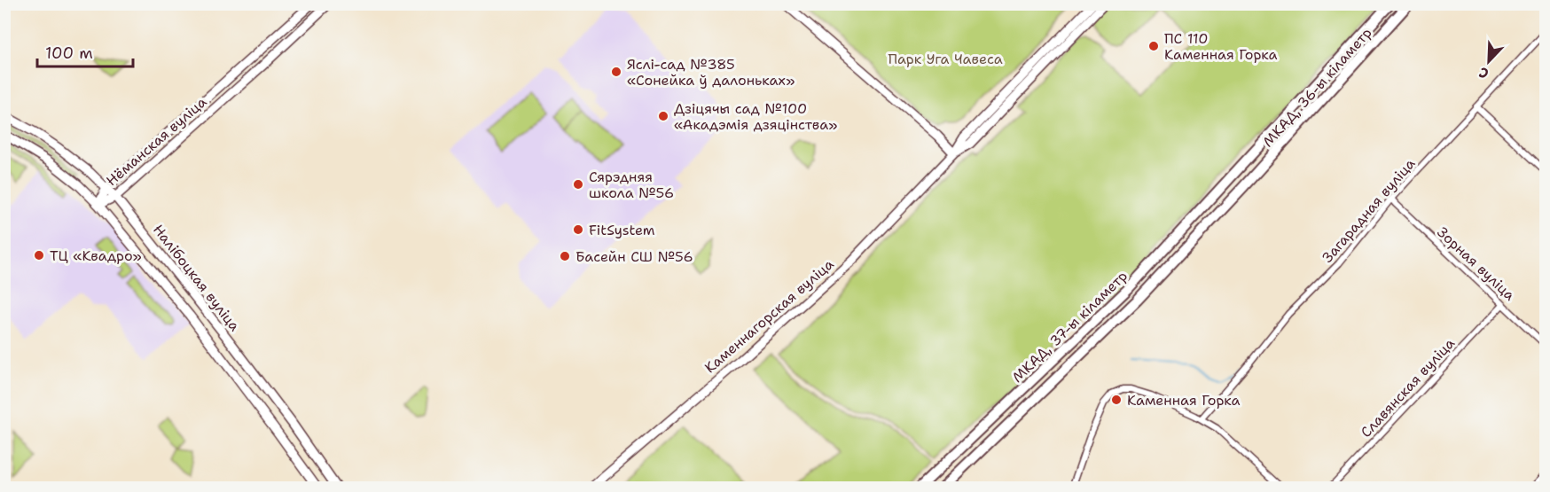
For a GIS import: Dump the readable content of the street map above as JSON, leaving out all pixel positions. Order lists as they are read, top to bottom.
{
  "streets": {
    "highway": ["МКАД, 36-ы кіламетр", "МКАД, 37-ы кіламетр"],
    "main road": ["Нёманская вуліца", "Налібоцкая вуліца", "Каменнагорская вуліца"],
    "street": ["Загарадная вуліца", "Зорная вуліца", "Славянская вуліца"]
  },
  "crossings": [
    ["МКАД, 36-ы кіламетр", "МКАД, 37-ы кіламетр"],
    ["Нёманская вуліца", "Налібоцкая вуліца"],
    ["Загарадная вуліца", "Зорная вуліца"],
    ["Зорная вуліца", "Славянская вуліца"]
  ],
  "parks": ["Парк Уга Чавеса"],
  "places": [
    "ПС 110 Каменная Горка",
    "Яслі-сад №385 «Сонейка ў далоньках»",
    "Дзіцячы сад №100 «Акадэмія дзяцінства»",
    "Сярэдняя школа №56",
    "FitSystem",
    "ТЦ «Квадро»",
    "Басейн СШ №56",
    "Каменная Горка"
  ],
  "scale_bar": "100 m",
  "north": "bottom left"
}
